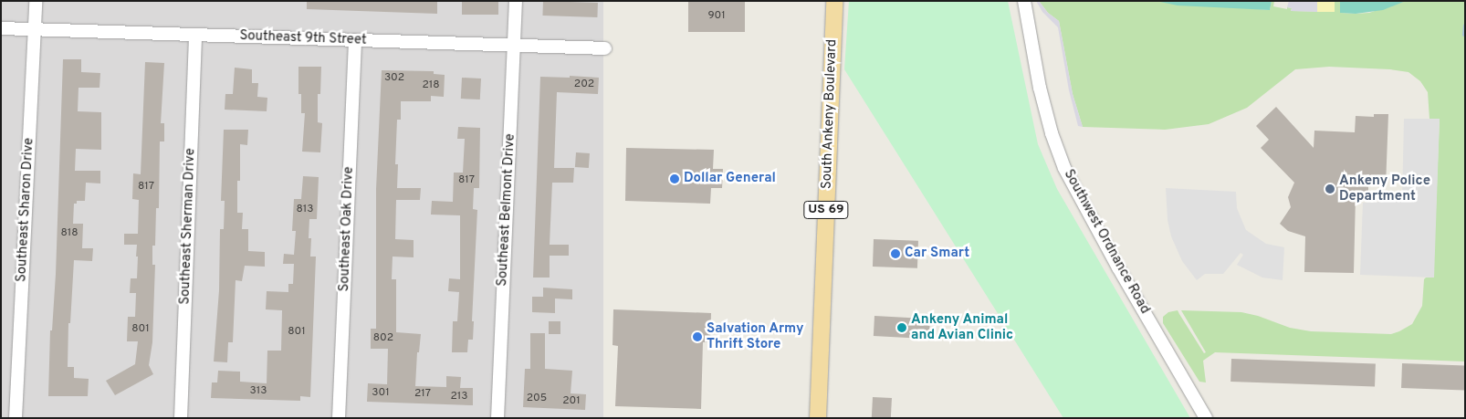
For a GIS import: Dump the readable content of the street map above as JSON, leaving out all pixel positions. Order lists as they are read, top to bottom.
{
  "streets": {
    "main road": ["South Ankeny Boulevard", "US 69"],
    "street": [
      "Southeast 9th Street",
      "Southeast Sharon Drive",
      "Southeast Belmont Drive",
      "Southeast Sherman Drive",
      "Southeast Oak Drive",
      "Southwest Ordnance Road"
    ]
  },
  "crossings": [
    ["Southeast 9th Street", "Southeast Sharon Drive"],
    ["Southeast 9th Street", "Southeast Belmont Drive"],
    ["Southeast 9th Street", "Southeast Sherman Drive"],
    ["Southeast 9th Street", "Southeast Oak Drive"]
  ],
  "places": [
    "Dollar General",
    "Ankeny Police Department",
    "Car Smart",
    "Ankeny Animal and Avian Clinic",
    "Salvation Army Thrift Store"
  ],
  "house_numbers": [
    "901",
    "302",
    "202",
    "218",
    "817",
    "817",
    "813",
    "818",
    "801",
    "801",
    "802",
    "313",
    "301",
    "217",
    "213",
    "205",
    "201"
  ]
}
